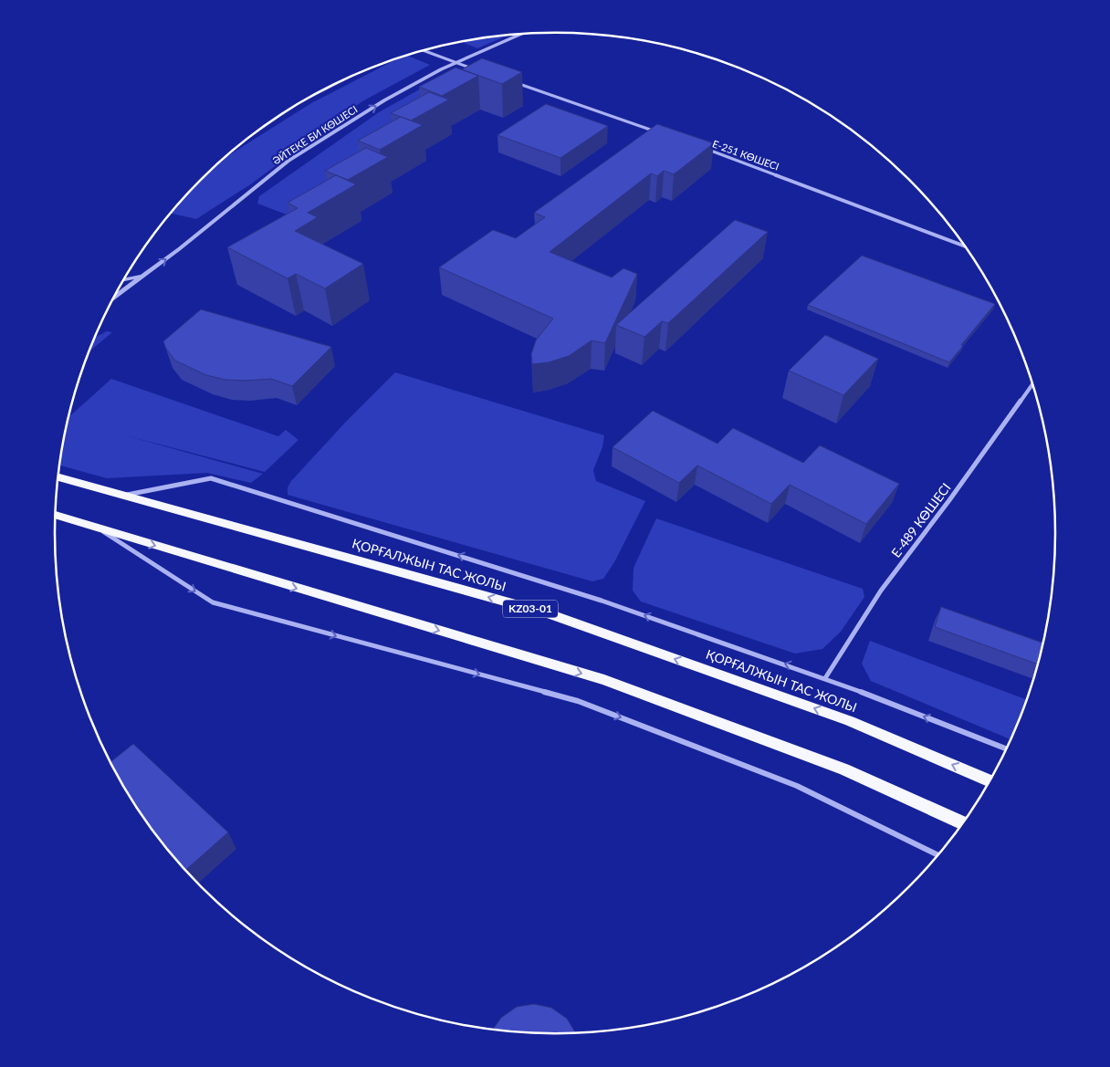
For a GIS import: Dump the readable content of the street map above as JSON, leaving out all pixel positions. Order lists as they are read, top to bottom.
{
  "streets": {
    "main road": ["ҚОРҒАЛЖЫН ТАС ЖОЛЫ", "KZ03-01"],
    "street": ["ӘЙТЕКЕ БИ КӨШЕСІ", "Е-251 КӨШЕСІ", "Е-489 КӨШЕСІ"]
  },
  "one_way": ["ӘЙТЕКЕ БИ КӨШЕСІ"]
}
